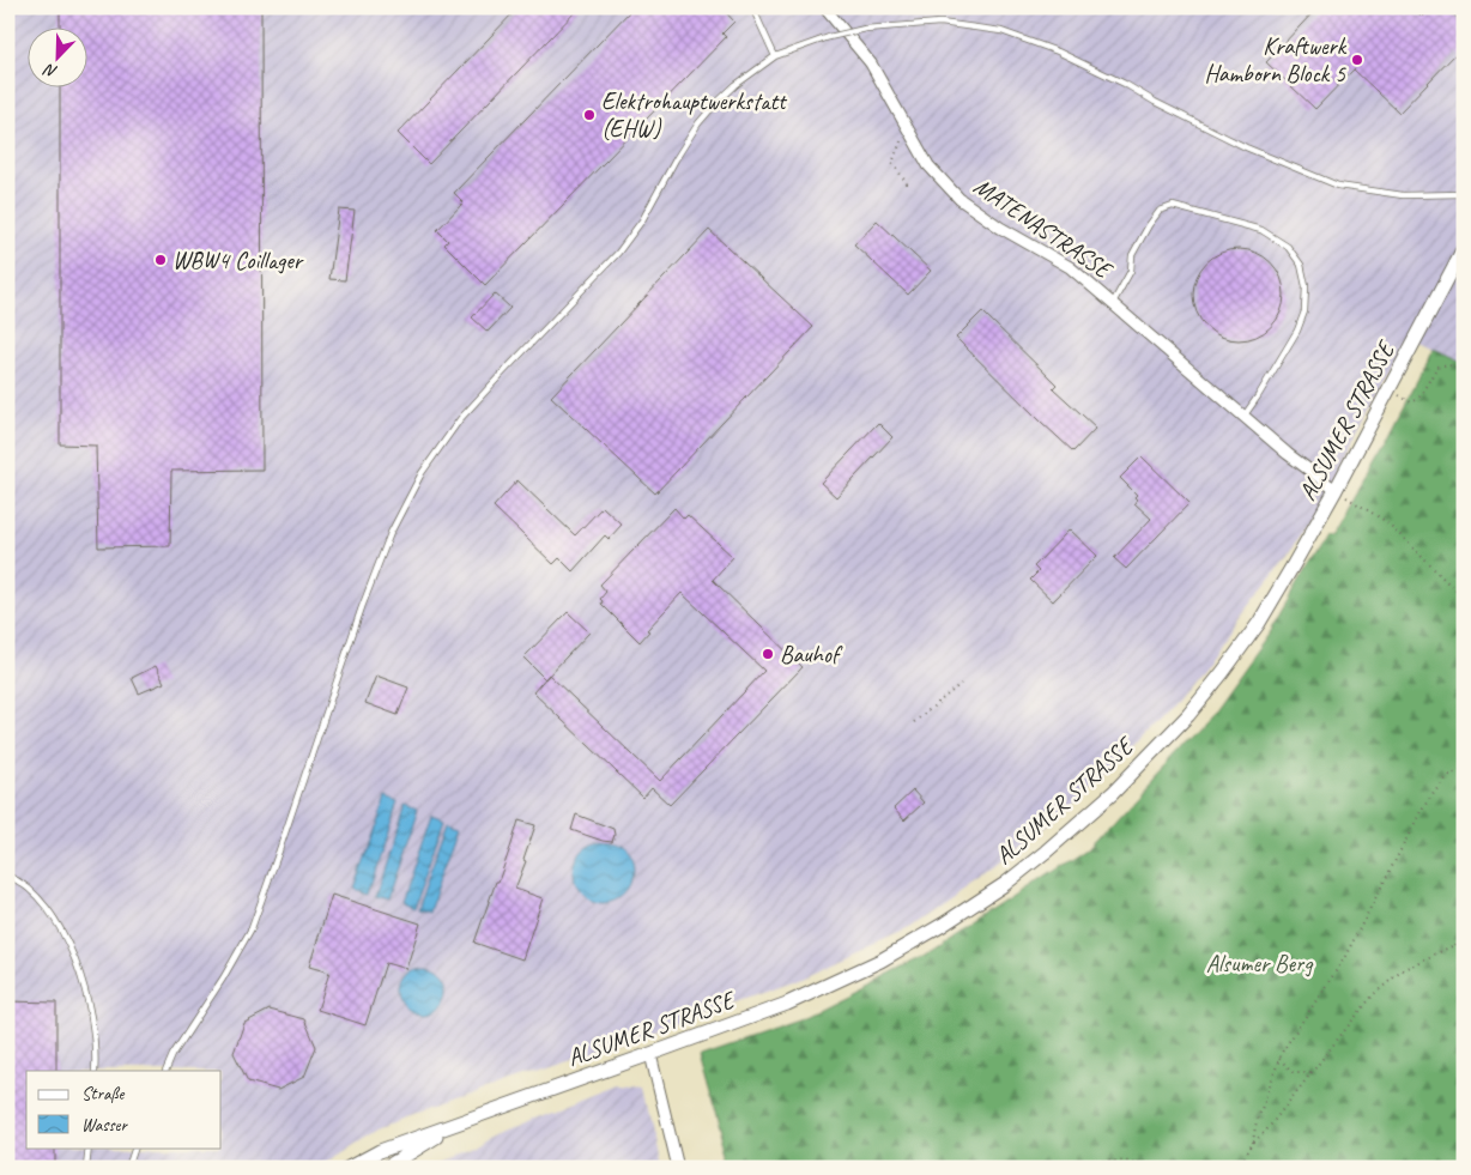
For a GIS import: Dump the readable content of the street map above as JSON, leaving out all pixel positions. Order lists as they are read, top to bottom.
{
  "streets": {
    "street": ["MATENASTRASSE", "ALSUMER STRASSE"]
  },
  "crossings": [
    ["MATENASTRASSE", "ALSUMER STRASSE"]
  ],
  "parks": ["Alsumer Berg"],
  "places": [
    "Kraftwerk Hamborn Block 5",
    "Elektrohauptwerkstatt (EHW)",
    "WBW4 Coillager",
    "Bauhof"
  ],
  "legend": ["Straße", "Wasser"],
  "north": "bottom left"
}
